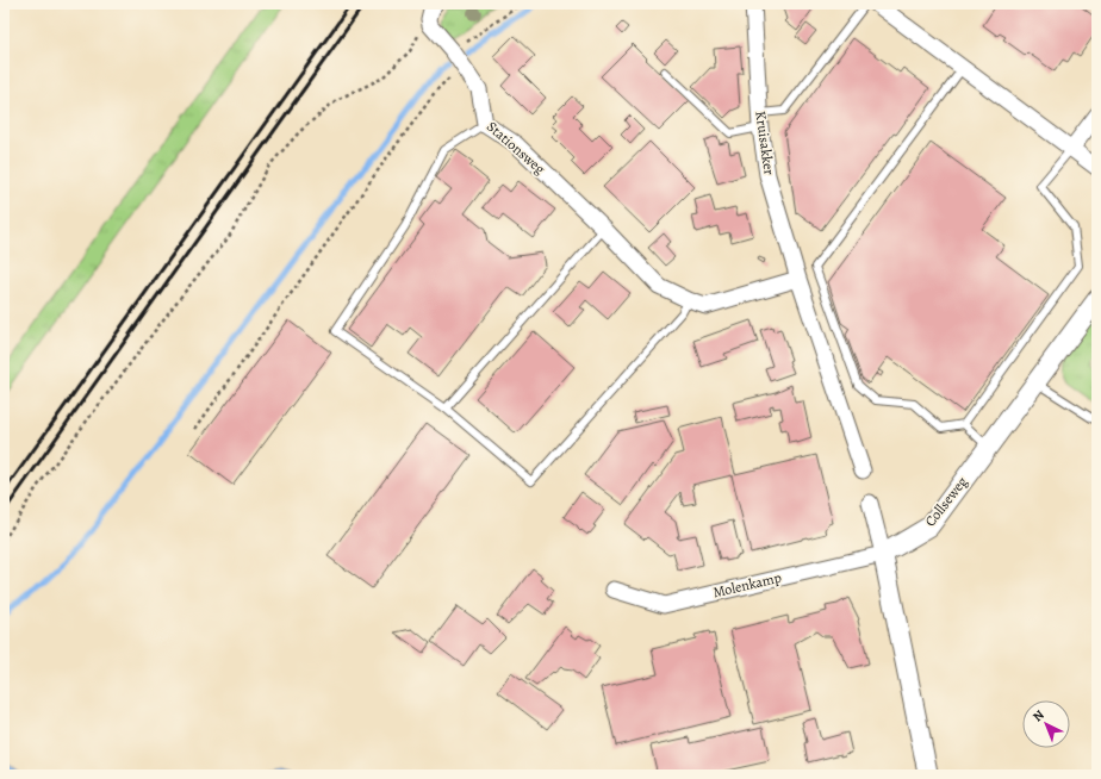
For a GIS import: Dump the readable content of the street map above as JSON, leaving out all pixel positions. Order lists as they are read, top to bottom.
{
  "streets": {
    "street": [
      "Kruisakker",
      "Stationsweg",
      "Collseweg",
      "Molenkamp"
    ]
  },
  "crossings": [
    ["Collseweg", "Molenkamp"]
  ],
  "north": "top left"
}
